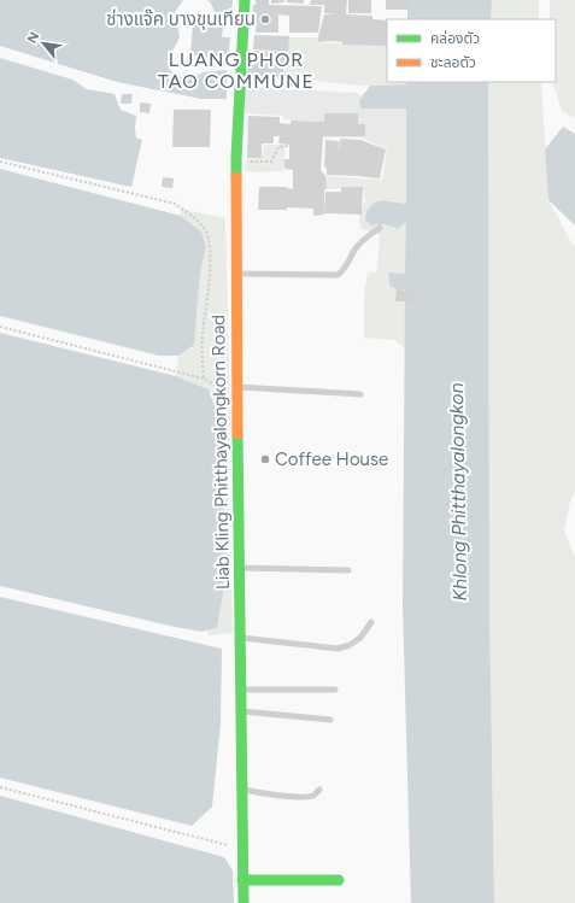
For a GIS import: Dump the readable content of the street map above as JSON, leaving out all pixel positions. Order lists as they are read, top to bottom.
{
  "streets": {
    "main road": ["Liab Kling Phitthayalongkorn Road"]
  },
  "districts": ["LUANG PHOR TAO COMMUNE"],
  "water": ["Khlong Phitthayalongkon"],
  "places": ["ช่างแจ๊ค บางขุนเทียน", "Coffee House"],
  "legend": ["คล่องตัว", "ชะลอตัว"],
  "north": "top left"
}
